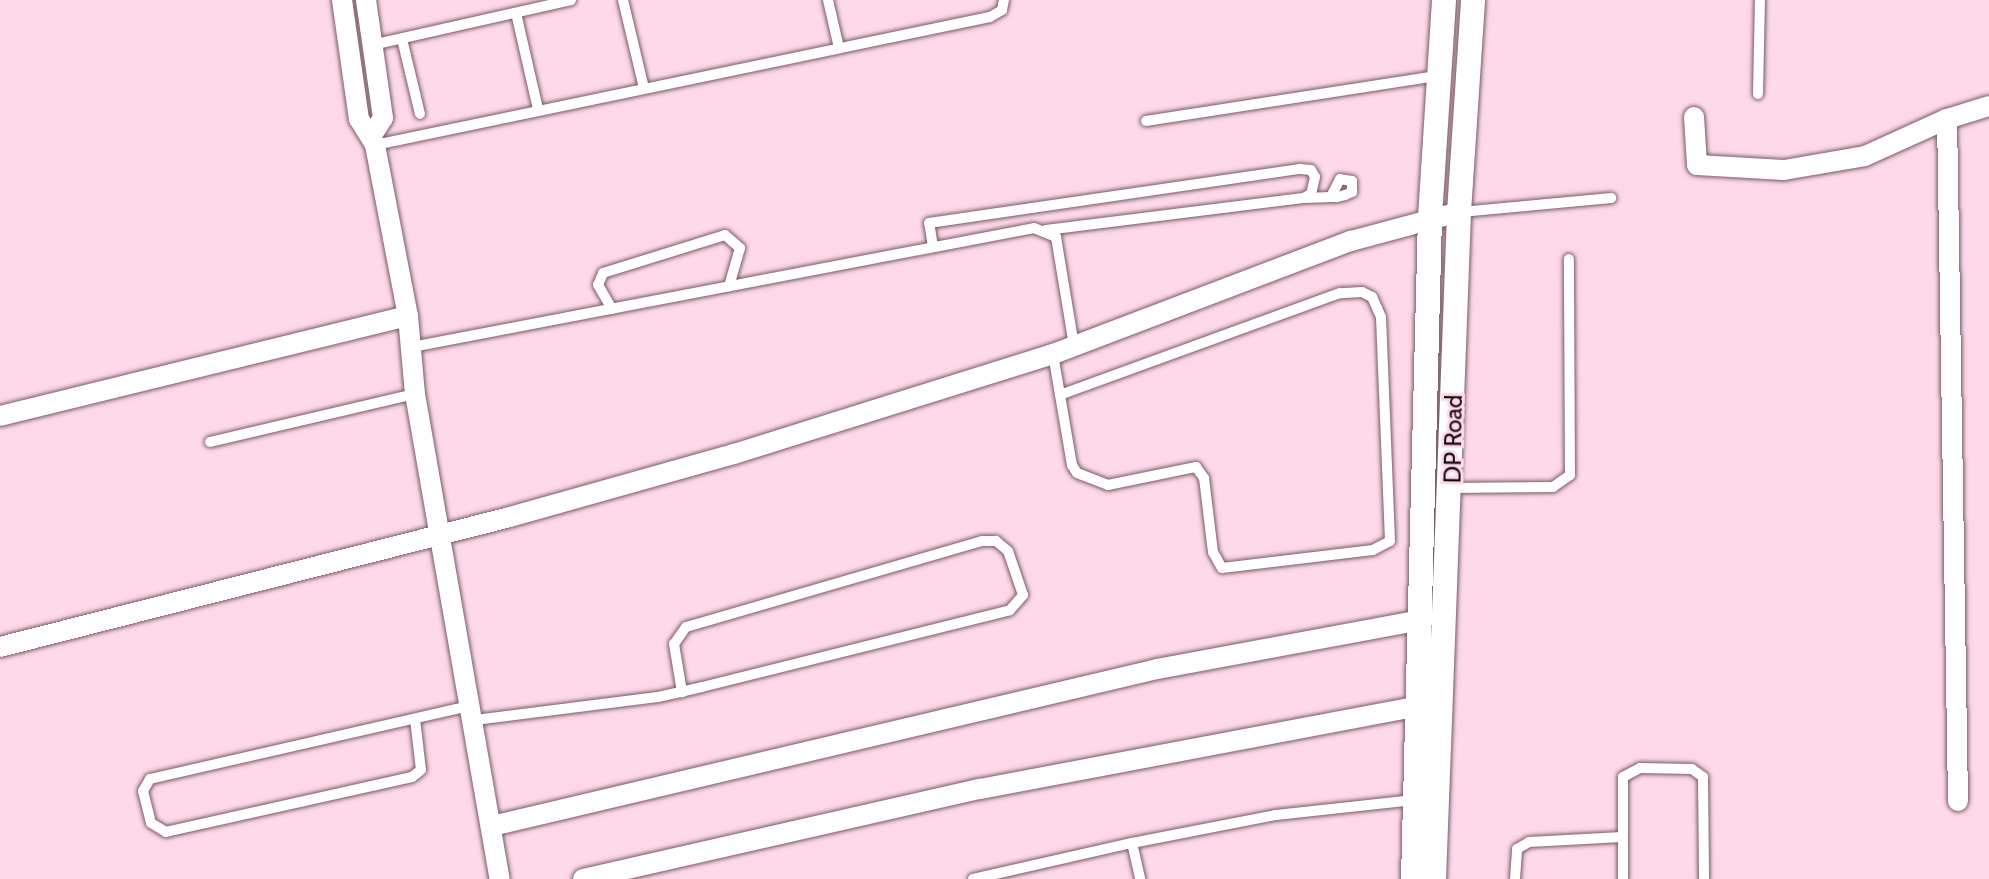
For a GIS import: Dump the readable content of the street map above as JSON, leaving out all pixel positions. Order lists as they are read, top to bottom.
{
  "streets": {
    "street": ["DP Road"]
  }
}
